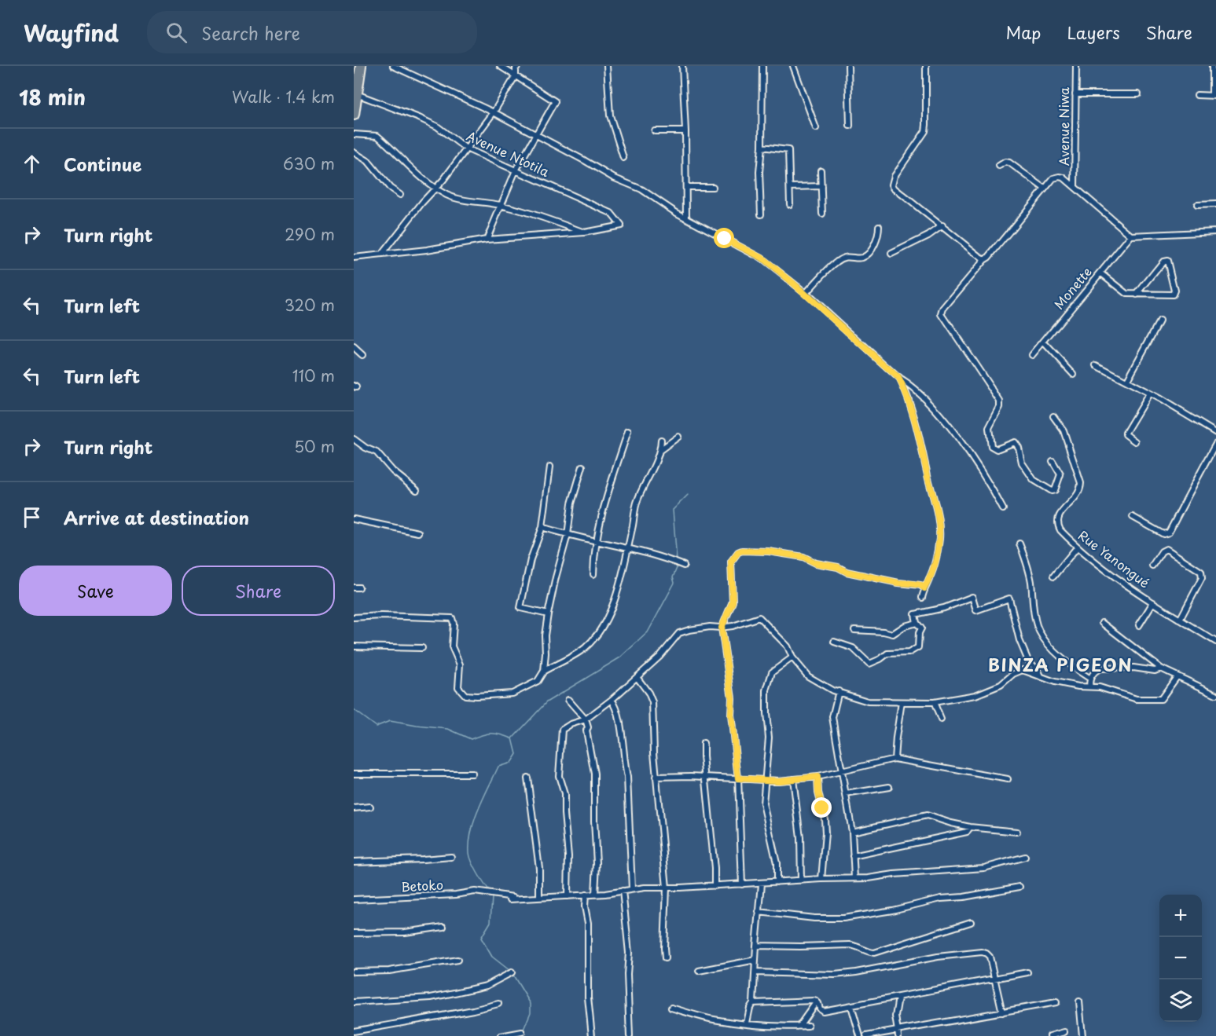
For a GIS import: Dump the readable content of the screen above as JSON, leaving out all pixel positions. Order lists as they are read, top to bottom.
{
  "streets": {
    "street": [
      "Avenue Niwa",
      "Avenue Ntotila",
      "Monette",
      "Rue Yanongué",
      "Betoko"
    ]
  },
  "districts": ["BINZA PIGEON"],
  "page": {
    "header": "Wayfind",
    "search": "Search here",
    "nav": ["Map", "Layers", "Share"],
    "heading": ["18 min", "Walk · 1.4 km"],
    "list": [
      ["Continue", "630 m"],
      ["Turn right", "290 m"],
      ["Turn left", "320 m"],
      ["Turn left", "110 m"],
      ["Turn right", "50 m"],
      "Arrive at destination"
    ],
    "buttons": ["Save", "Share"],
    "map_buttons": ["+", "−"]
  }
}
